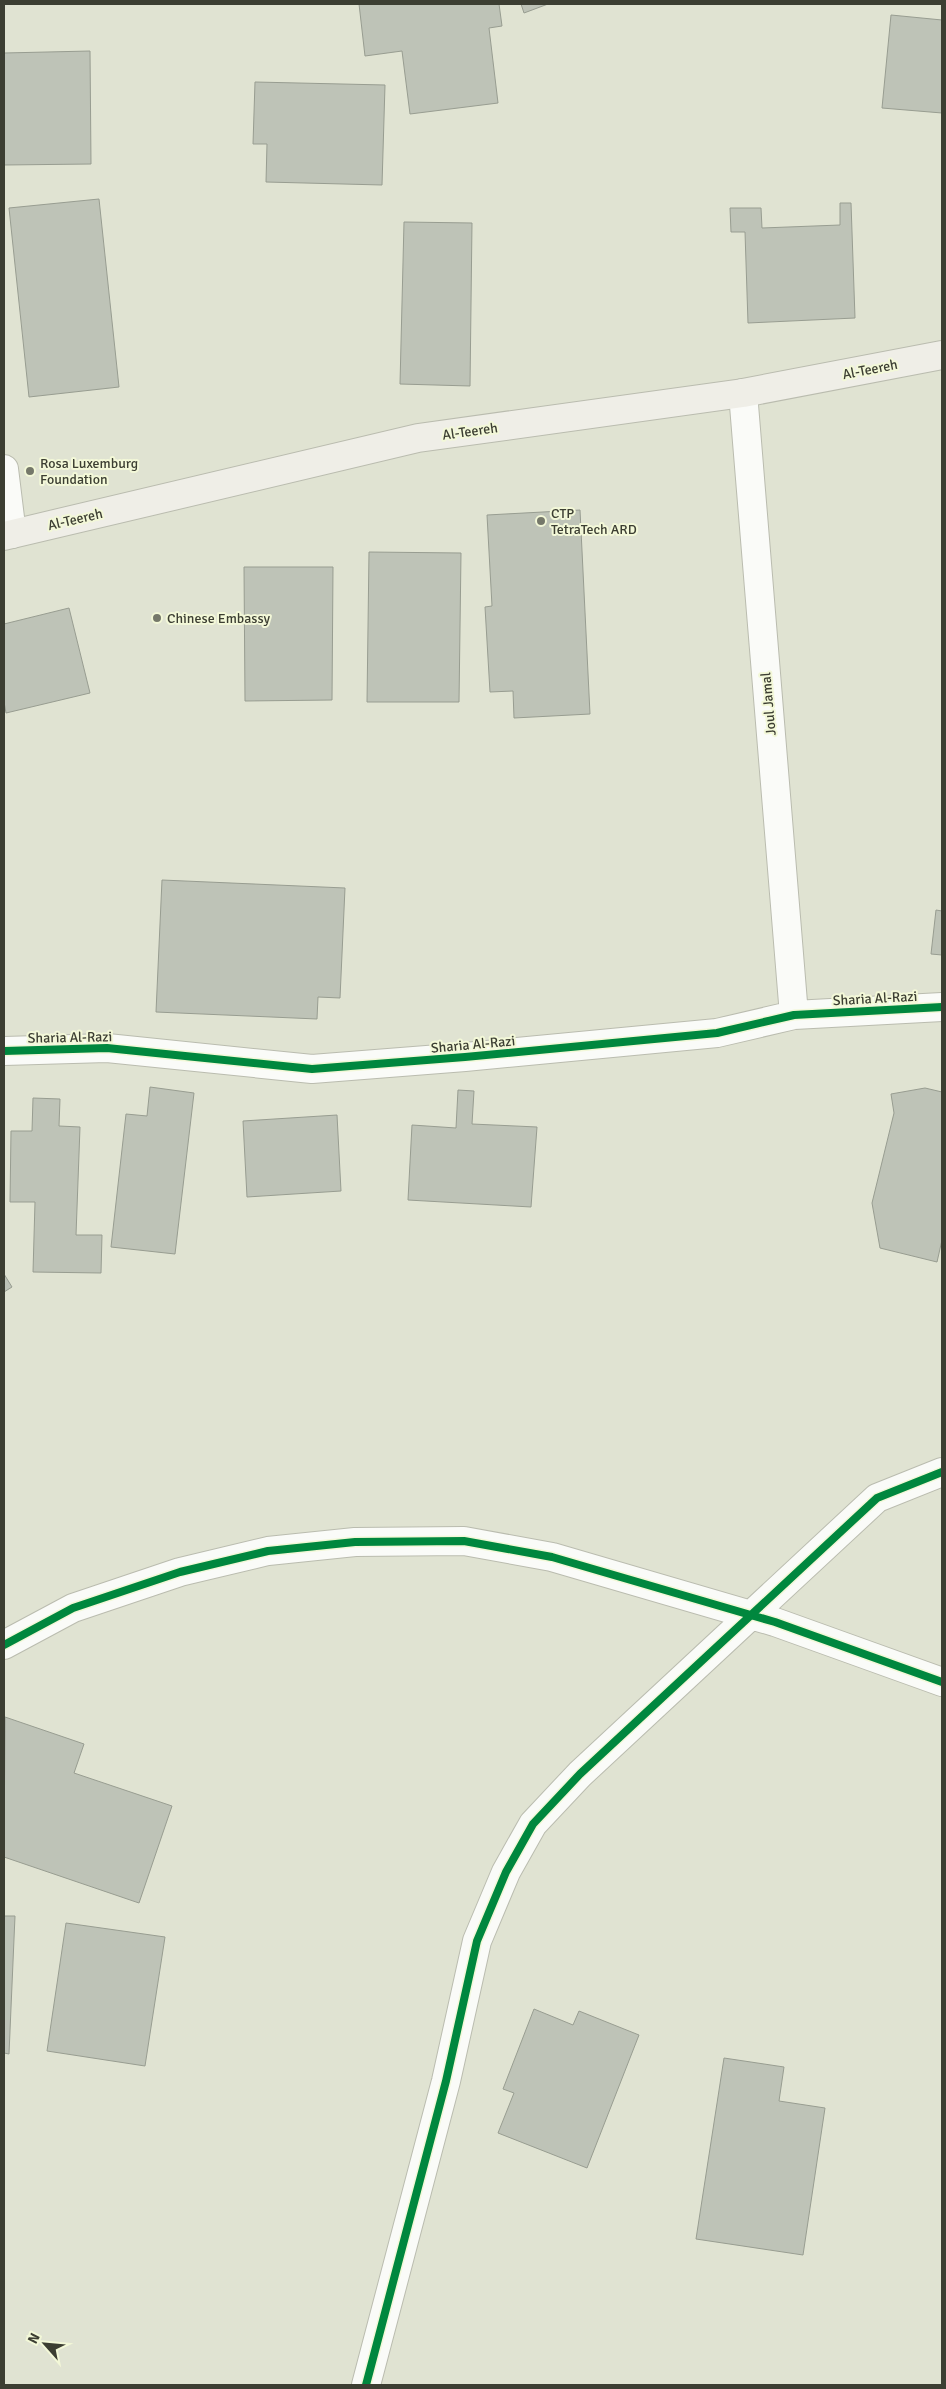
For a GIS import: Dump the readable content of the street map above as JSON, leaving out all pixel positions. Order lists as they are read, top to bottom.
{
  "streets": {
    "main road": ["Al-Teereh"],
    "street": ["Joul Jamal", "Sharia Al-Razi"]
  },
  "crossings": [
    ["Al-Teereh", "Joul Jamal"],
    ["Joul Jamal", "Sharia Al-Razi"]
  ],
  "places": ["Rosa Luxemburg Foundation", "CTP TetraTech ARD", "Chinese Embassy"],
  "north": "top left"
}
